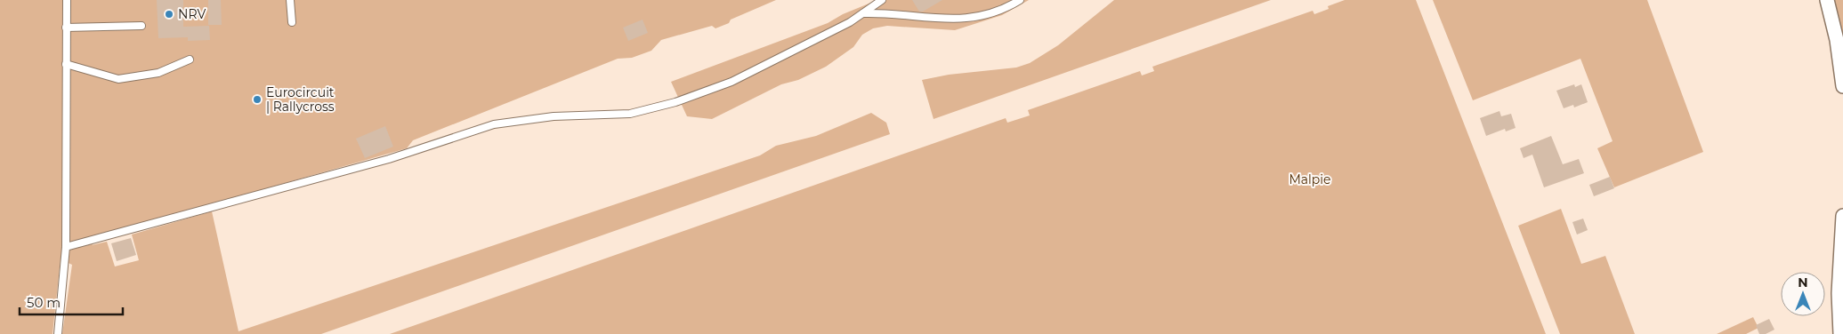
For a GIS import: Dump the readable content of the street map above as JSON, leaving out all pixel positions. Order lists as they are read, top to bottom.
{
  "parks": ["Malpie"],
  "places": ["NRV", "Eurocircuit | Rallycross"],
  "scale_bar": "50 m",
  "north": "top"
}
